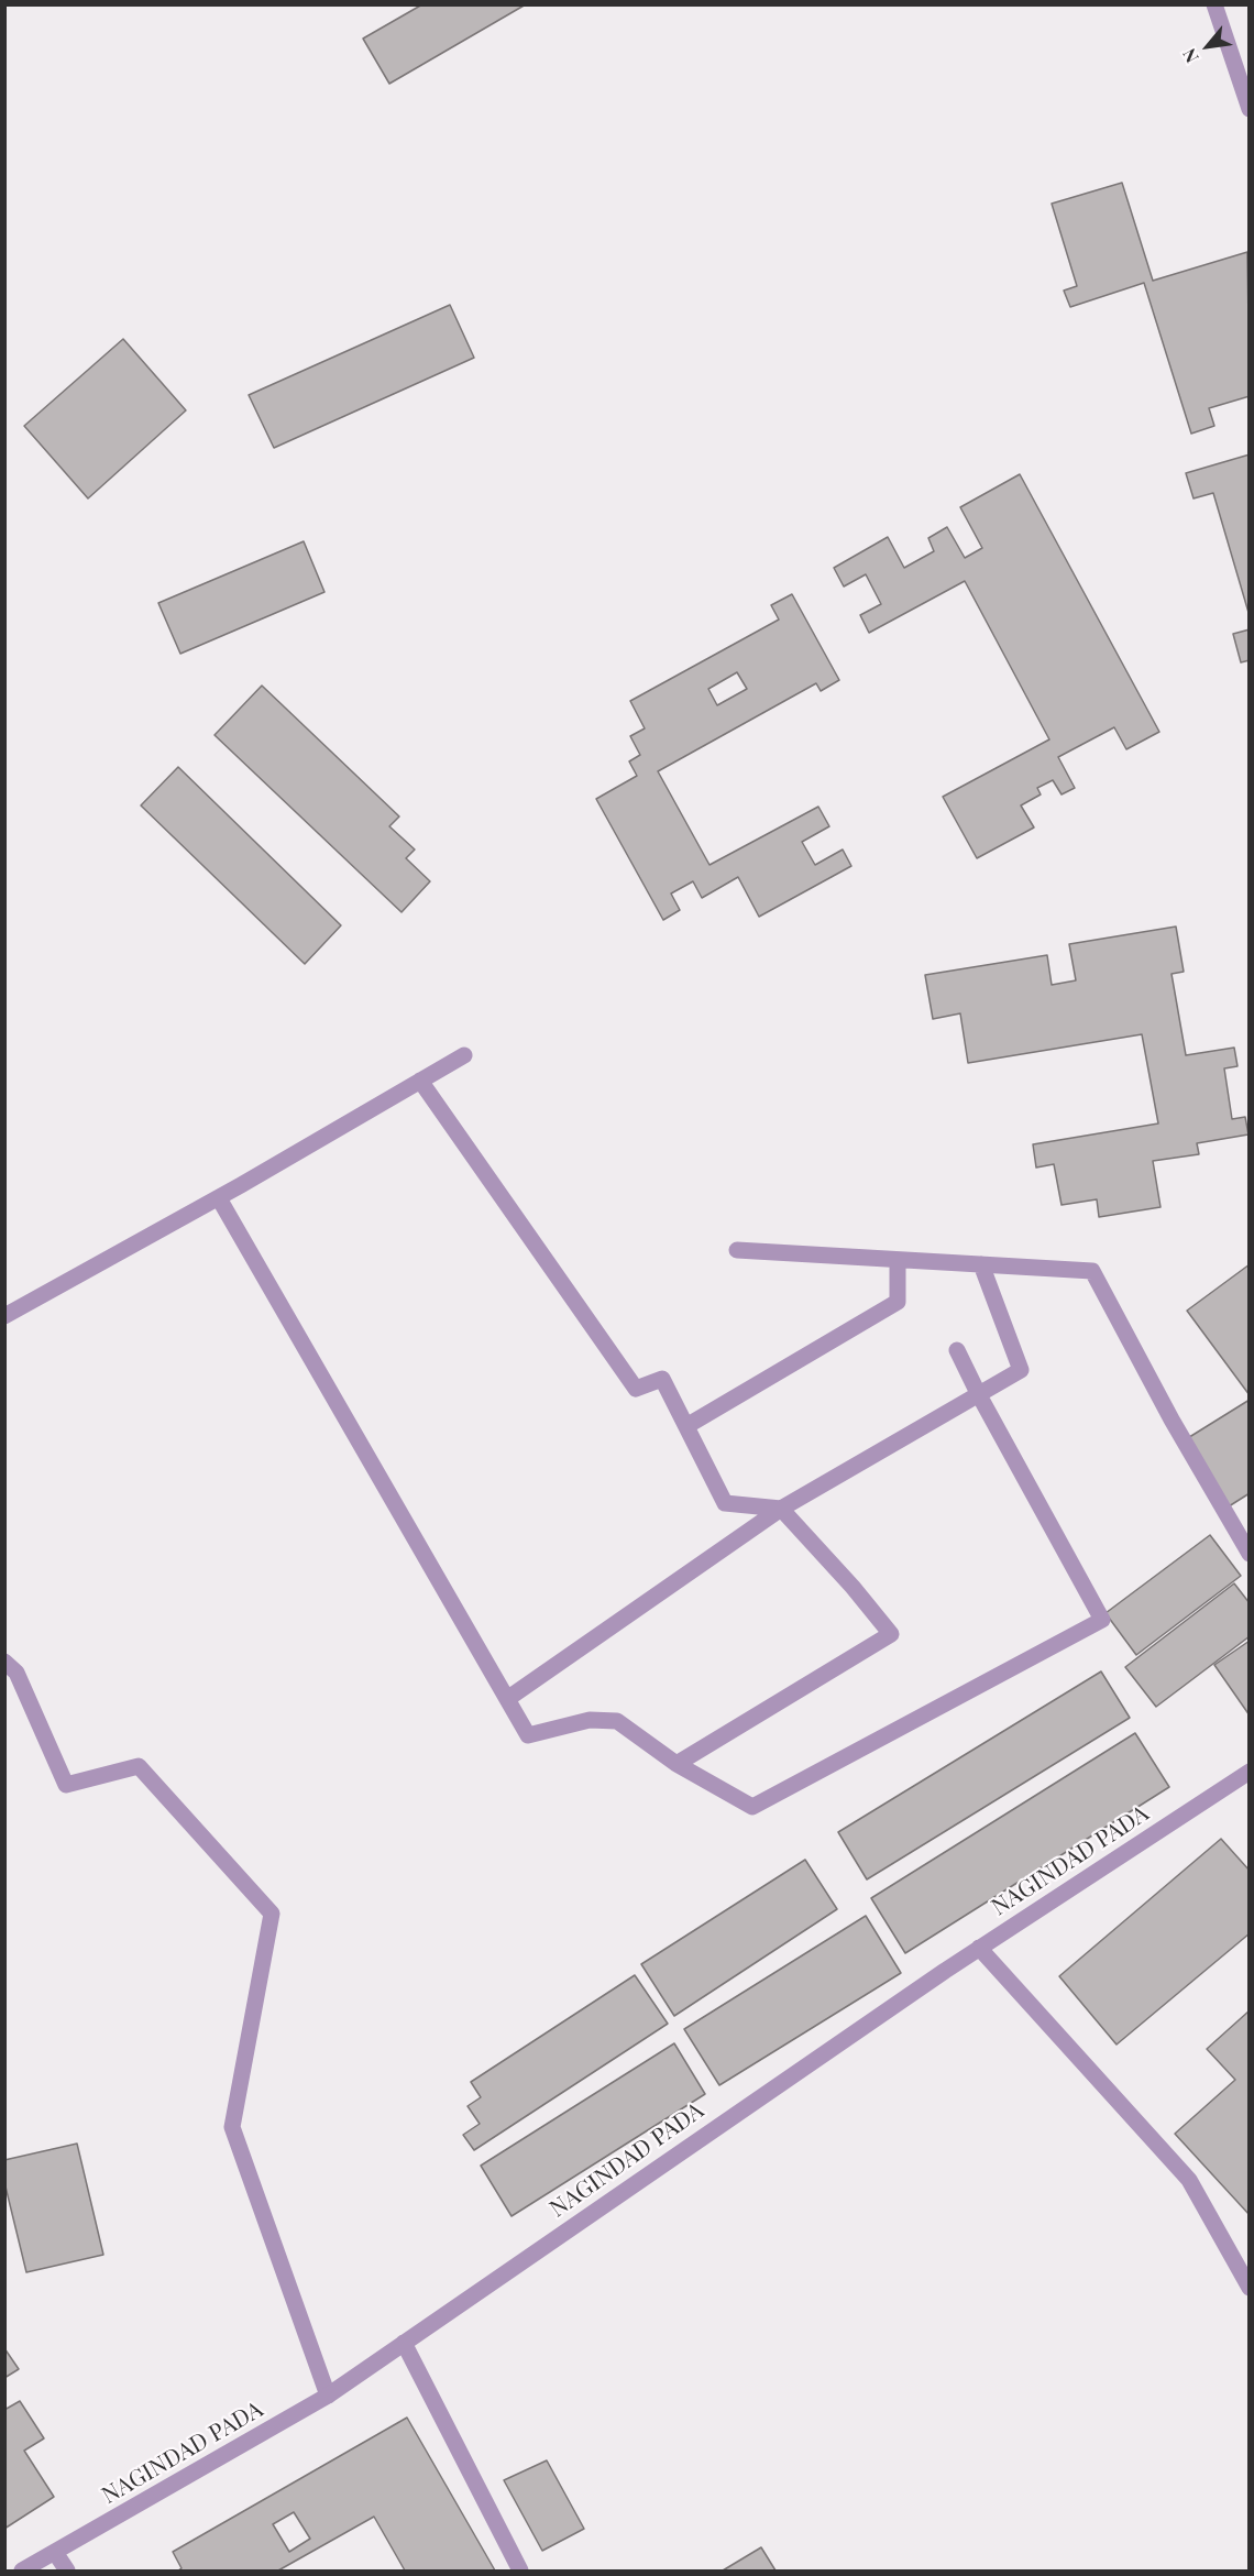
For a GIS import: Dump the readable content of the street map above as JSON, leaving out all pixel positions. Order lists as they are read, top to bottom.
{
  "streets": {
    "street": ["NAGINDAD PADA"]
  },
  "north": "bottom left"
}
